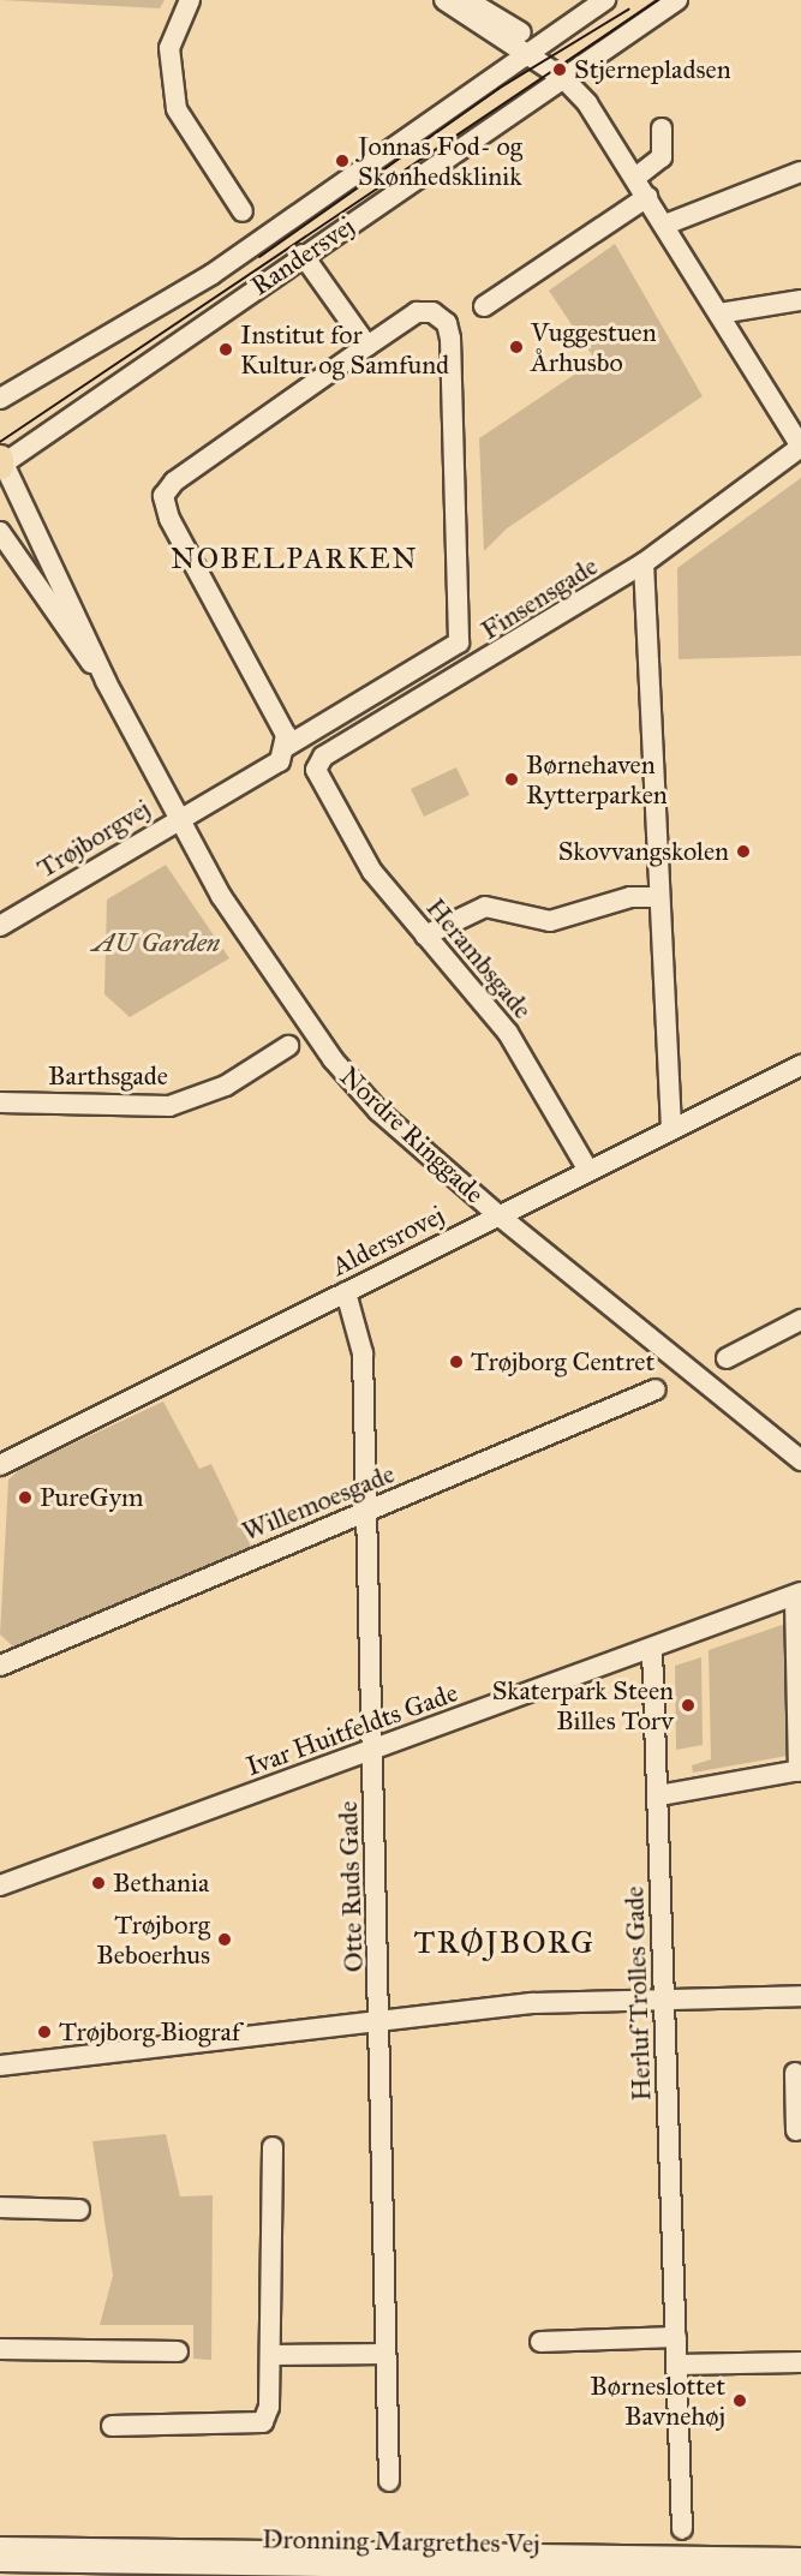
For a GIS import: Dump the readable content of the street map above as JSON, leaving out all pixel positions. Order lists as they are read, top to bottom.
{
  "streets": {
    "street": [
      "Randersvej",
      "Finsensgade",
      "Trøjborgvej",
      "Herambsgade",
      "Barthsgade",
      "Nordre Ringgade",
      "Aldersrovej",
      "Willemoesgade",
      "Ivar Huitfeldts Gade",
      "Otte Ruds Gade",
      "Herluf Trolles Gade",
      "Dronning Margrethes Vej"
    ]
  },
  "crossings": [
    ["Randersvej", "Nordre Ringgade"],
    ["Finsensgade", "Herambsgade"],
    ["Trøjborgvej", "Nordre Ringgade"],
    ["Herambsgade", "Aldersrovej"],
    ["Nordre Ringgade", "Aldersrovej"],
    ["Aldersrovej", "Otte Ruds Gade"],
    ["Willemoesgade", "Otte Ruds Gade"],
    ["Ivar Huitfeldts Gade", "Otte Ruds Gade"],
    ["Ivar Huitfeldts Gade", "Herluf Trolles Gade"]
  ],
  "districts": ["NOBELPARKEN", "TRØJBORG"],
  "parks": ["AU Garden"],
  "places": [
    "Stjernepladsen",
    "Jonnas Fod- og Skønhedsklinik",
    "Vuggestuen Århusbo",
    "Institut for Kultur og Samfund",
    "Børnehaven Rytterparken",
    "Skovvangskolen",
    "Trøjborg Centret",
    "PureGym",
    "Skaterpark Steen Billes Torv",
    "Bethania",
    "Trøjborg Beboerhus",
    "Trøjborg Biograf",
    "Børneslottet Bavnehøj"
  ]
}
